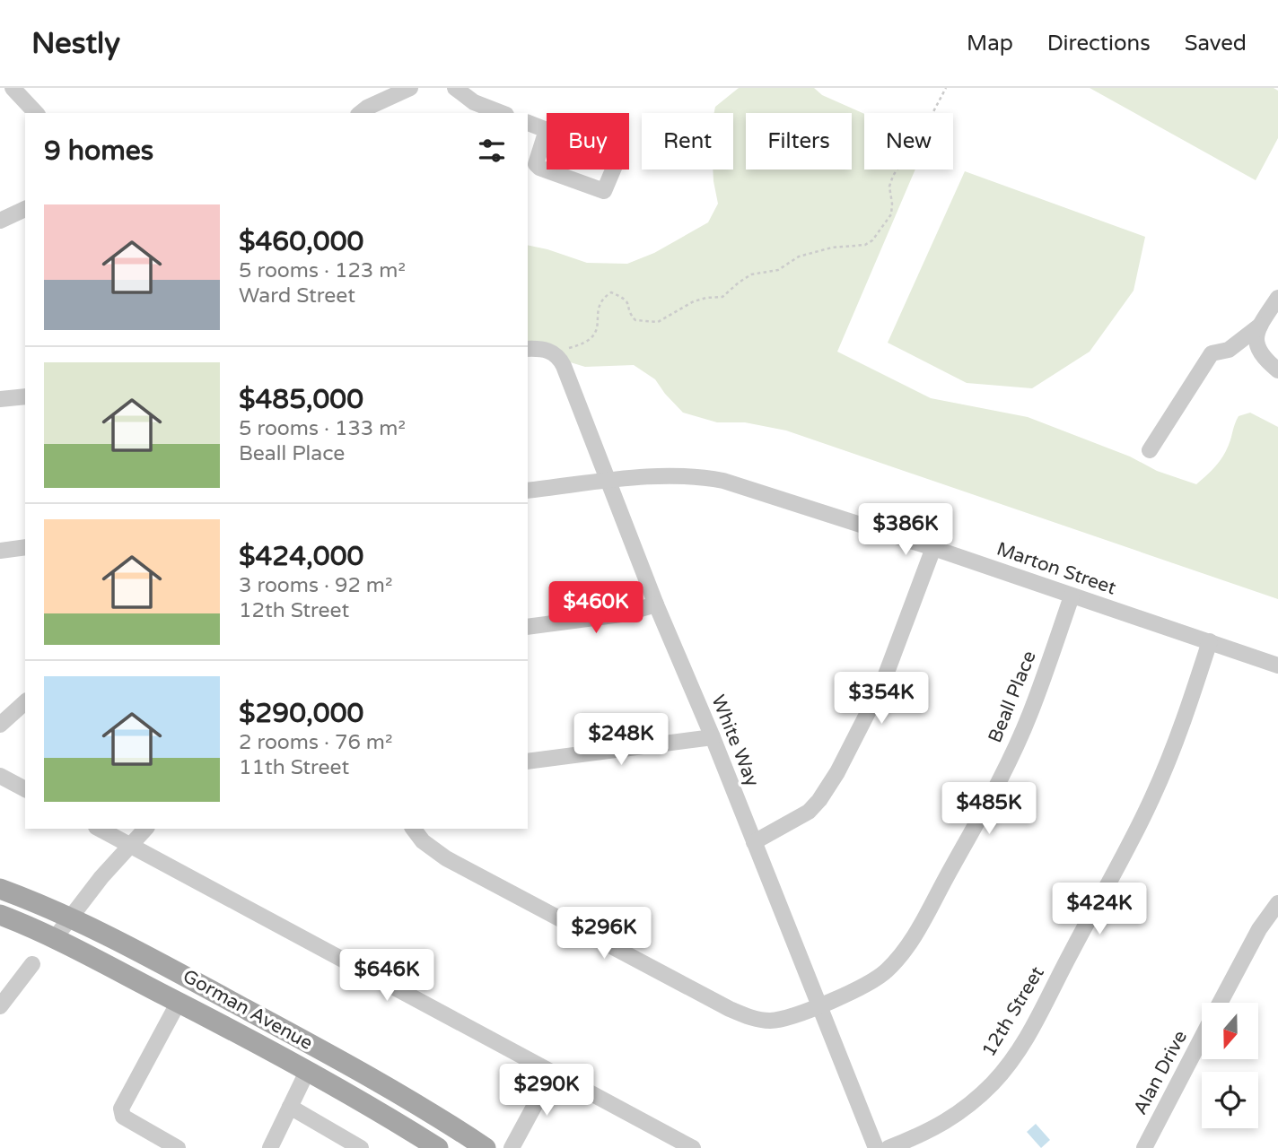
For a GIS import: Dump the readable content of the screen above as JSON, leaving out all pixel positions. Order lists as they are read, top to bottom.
{
  "streets": {
    "main road": ["Gorman Avenue"],
    "street": [
      "Marton Street",
      "Beall Place",
      "White Way",
      "12th Street",
      "Alan Drive"
    ]
  },
  "crossings": [
    ["Marton Street", "Beall Place"],
    ["Marton Street", "White Way"],
    ["Marton Street", "12th Street"],
    ["Beall Place", "White Way"]
  ],
  "north": "bottom",
  "page": {
    "header": "Nestly",
    "nav": ["Map", "Directions", "Saved"],
    "chip": [
      "Buy",
      "Rent",
      "Filters",
      "New"
    ],
    "heading": "9 homes",
    "list": [
      {
        "name": "$460,000",
        "note": "5 rooms · 123 m² · Ward Street"
      },
      {
        "name": "$485,000",
        "note": "5 rooms · 133 m² · Beall Place"
      },
      {
        "name": "$424,000",
        "note": "3 rooms · 92 m² · 12th Street"
      },
      {
        "name": "$290,000",
        "note": "2 rooms · 76 m² · 11th Street"
      }
    ],
    "price": [
      "$386K",
      "$460K",
      "$354K",
      "$248K",
      "$485K",
      "$424K",
      "$296K",
      "$646K",
      "$290K"
    ]
  }
}
